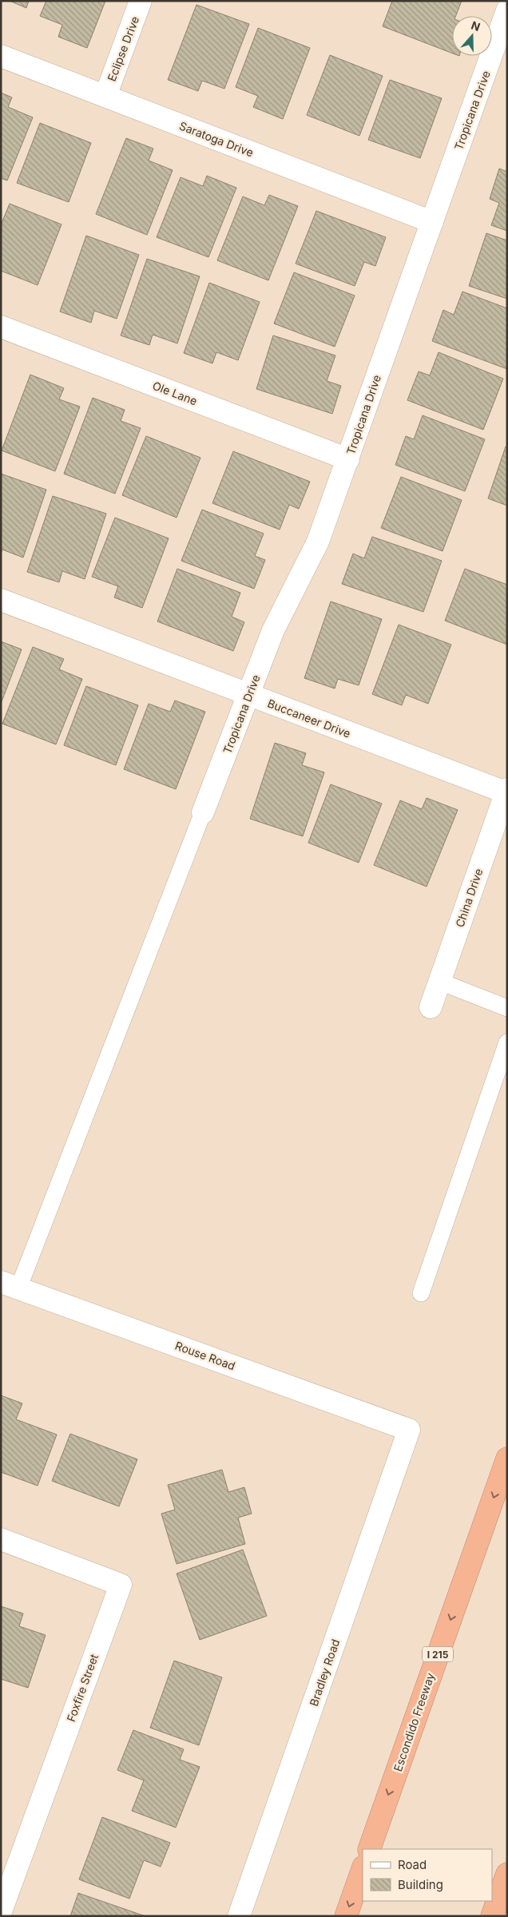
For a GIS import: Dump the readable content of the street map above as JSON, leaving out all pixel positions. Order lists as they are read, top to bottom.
{
  "streets": {
    "highway": ["I 215", "Escondido Freeway"],
    "street": [
      "Eclipse Drive",
      "Tropicana Drive",
      "Saratoga Drive",
      "Ole Lane",
      "Buccaneer Drive",
      "China Drive",
      "Rouse Road",
      "Bradley Road",
      "Foxfire Street"
    ]
  },
  "crossings": [
    ["Eclipse Drive", "Saratoga Drive"],
    ["Tropicana Drive", "Saratoga Drive"],
    ["Tropicana Drive", "Ole Lane"],
    ["Tropicana Drive", "Buccaneer Drive"],
    ["Buccaneer Drive", "China Drive"],
    ["Rouse Road", "Bradley Road"]
  ],
  "one_way": ["Escondido Freeway"],
  "legend": ["Road", "Building"],
  "north": "top"
}
